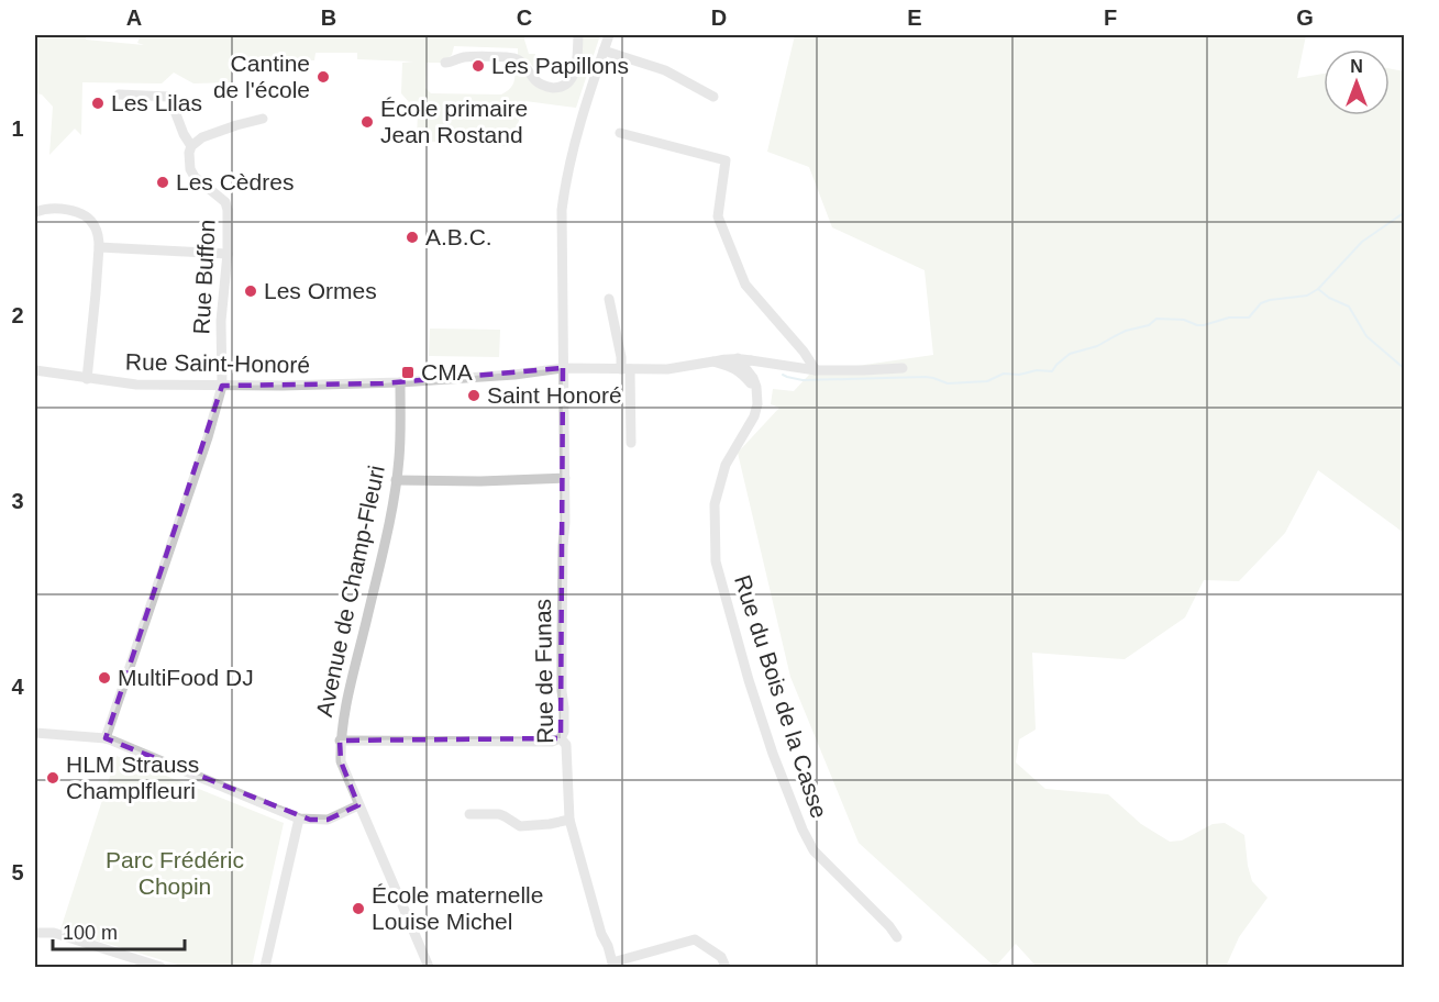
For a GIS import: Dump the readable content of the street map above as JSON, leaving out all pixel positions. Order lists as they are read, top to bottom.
{
  "streets": {
    "street": [
      "Rue Buffon",
      "Rue Saint-Honoré",
      "Avenue de Champ-Fleuri",
      "Rue de Funas",
      "Rue du Bois de la Casse"
    ]
  },
  "crossings": [
    ["Rue Buffon", "Rue Saint-Honoré"],
    ["Rue Saint-Honoré", "Avenue de Champ-Fleuri"],
    ["Rue Saint-Honoré", "Rue de Funas"],
    ["Rue Saint-Honoré", "Rue du Bois de la Casse"]
  ],
  "parks": ["Parc Frédéric Chopin"],
  "places": {
    "other": [
      "Les Papillons",
      "Cantine de l'école",
      "Les Lilas",
      "École primaire Jean Rostand",
      "Les Cèdres",
      "A.B.C.",
      "Les Ormes",
      "Saint Honoré",
      "MultiFood DJ",
      "HLM Strauss Champlfleuri",
      "École maternelle Louise Michel"
    ],
    "transit": ["CMA"]
  },
  "scale_bar": "100 m",
  "north": "top",
  "grid": {
    "columns": [
      "A",
      "B",
      "C",
      "D",
      "E",
      "F",
      "G"
    ],
    "rows": [
      "1",
      "2",
      "3",
      "4",
      "5"
    ]
  }
}
